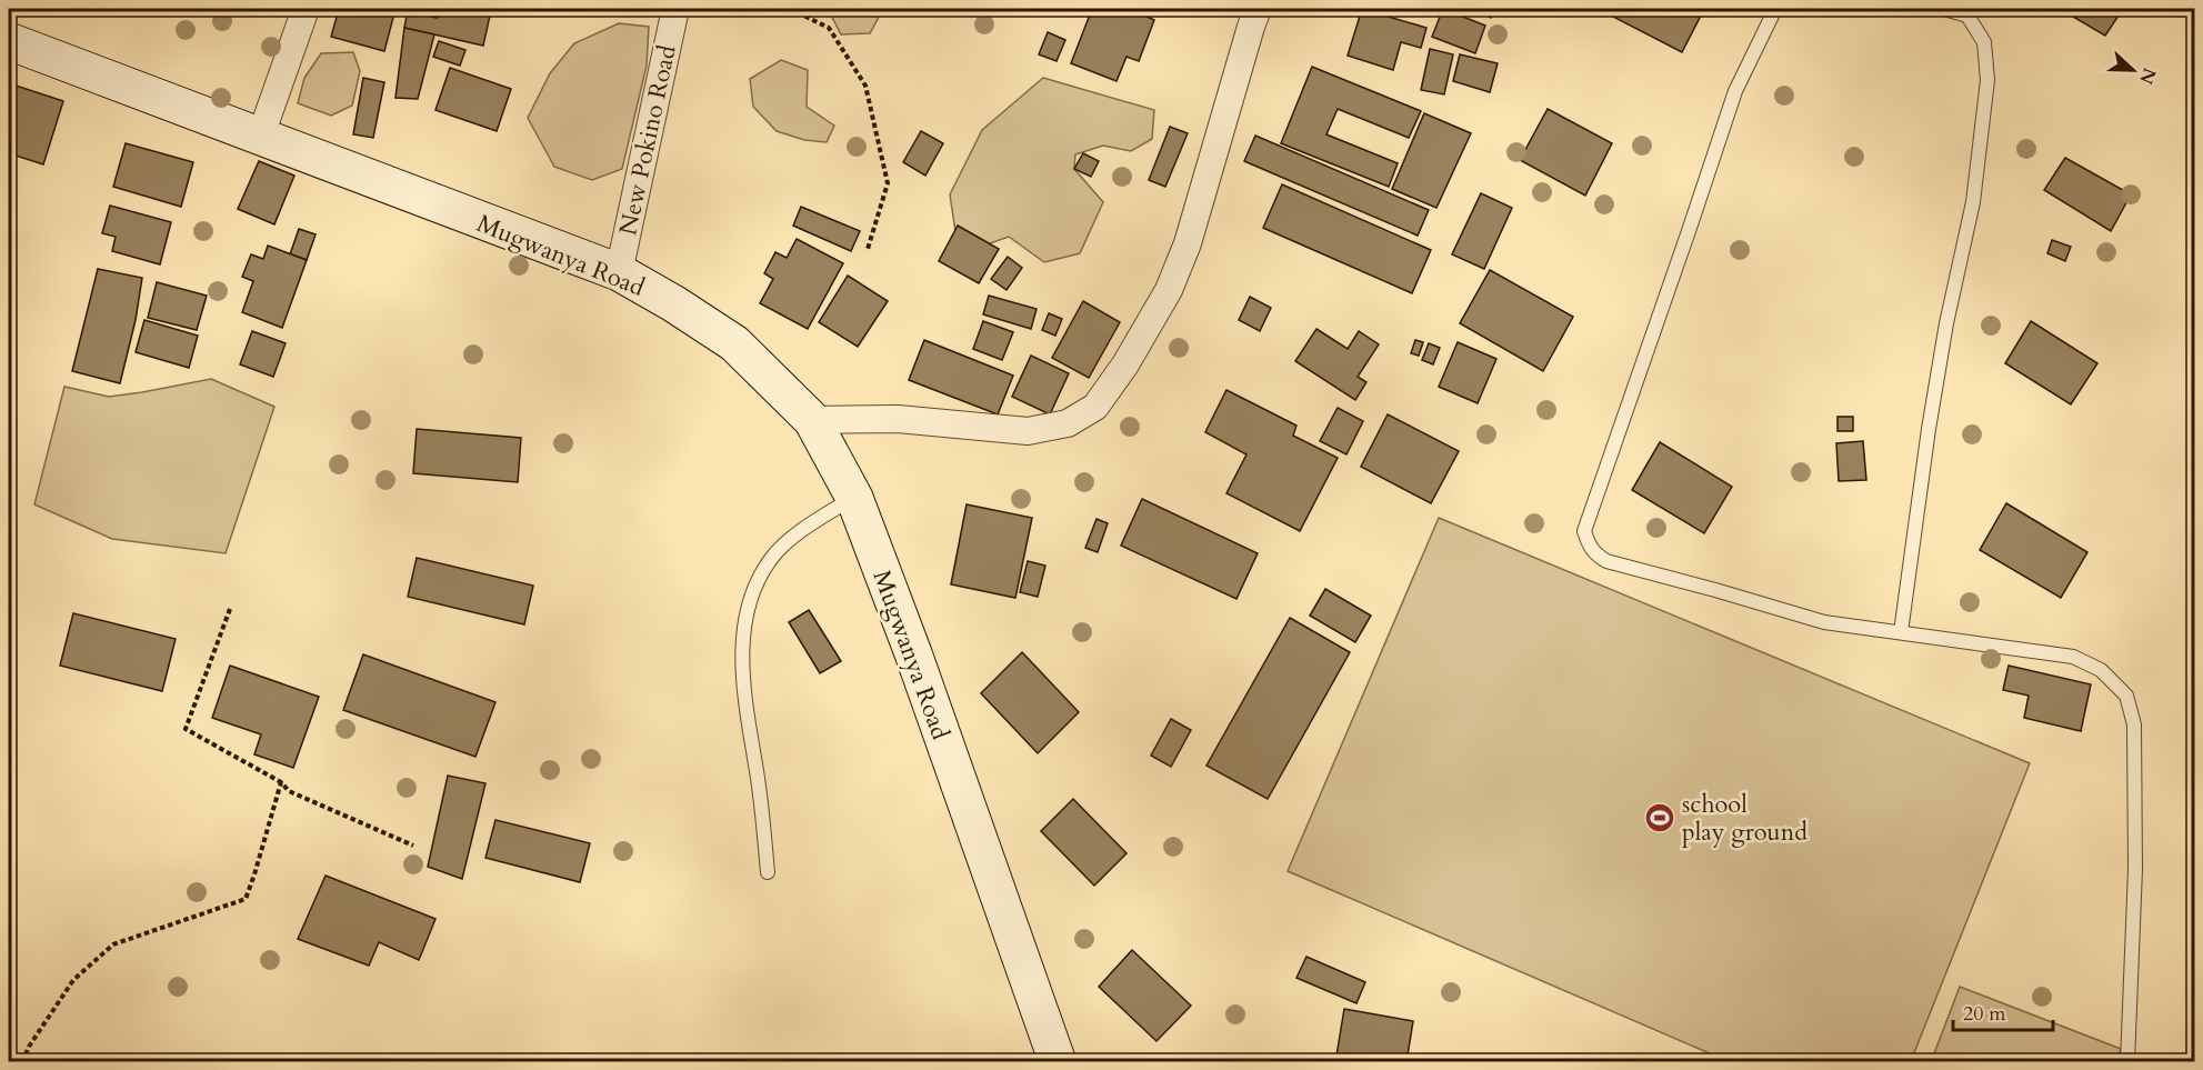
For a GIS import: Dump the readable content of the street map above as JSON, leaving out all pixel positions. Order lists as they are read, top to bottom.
{
  "streets": {
    "street": ["New Pokino Road", "Mugwanya Road"]
  },
  "crossings": [
    ["New Pokino Road", "Mugwanya Road"]
  ],
  "places": {
    "sports": ["school play ground"]
  },
  "scale_bar": "20 m",
  "north": "right"
}
